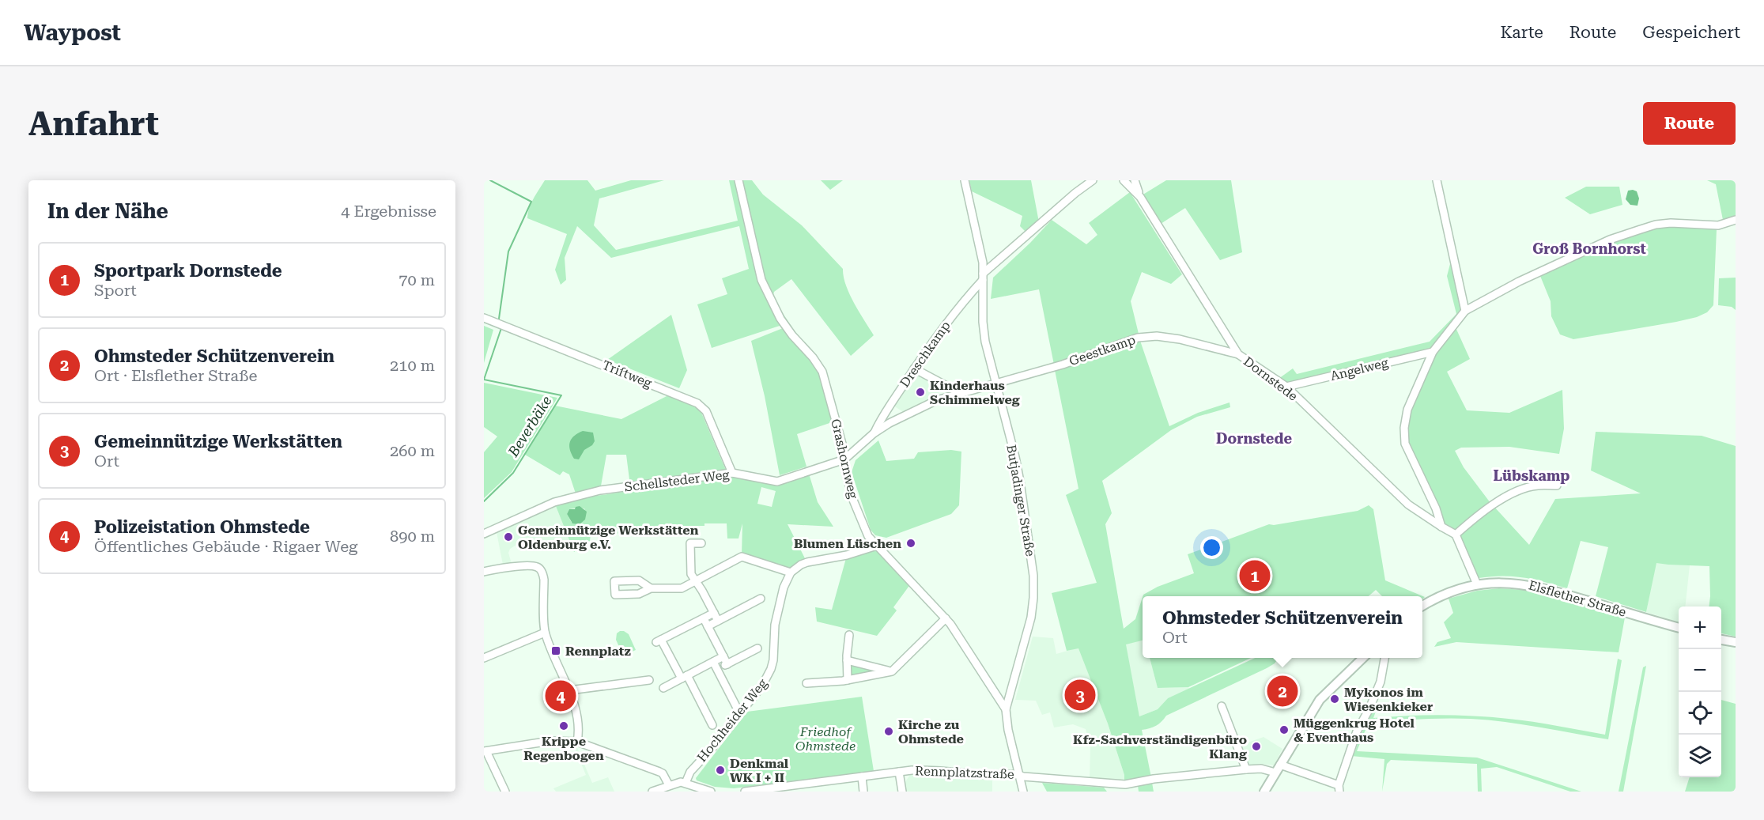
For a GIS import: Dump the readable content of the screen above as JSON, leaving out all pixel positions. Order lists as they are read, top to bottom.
{
  "streets": {
    "main road": ["Elsflether Straße"],
    "street": [
      "Geestkamp",
      "Dreschkamp",
      "Angelweg",
      "Triftweg",
      "Dornstede",
      "Grashornweg",
      "Schellsteder Weg",
      "Butjadinger Straße",
      "Hochheider Weg",
      "Rennplatzstraße"
    ]
  },
  "crossings": [
    ["Geestkamp", "Dornstede"],
    ["Geestkamp", "Schellsteder Weg"],
    ["Geestkamp", "Butjadinger Straße"],
    ["Dreschkamp", "Schellsteder Weg"],
    ["Dreschkamp", "Butjadinger Straße"],
    ["Angelweg", "Dornstede"],
    ["Triftweg", "Schellsteder Weg"],
    ["Grashornweg", "Schellsteder Weg"],
    ["Grashornweg", "Butjadinger Straße"],
    ["Schellsteder Weg", "Butjadinger Straße"],
    ["Butjadinger Straße", "Rennplatzstraße"]
  ],
  "districts": ["Groß Bornhorst", "Dornstede", "Lübskamp"],
  "water": ["Beverbäke"],
  "parks": ["Friedhof Ohmstede"],
  "places": {
    "other": [
      "Kinderhaus Schimmelweg",
      "Gemeinnützige Werkstätten Oldenburg e.V.",
      "Blumen Lüschen",
      "Mykonos im Wiesenkieker",
      "Krippe Regenbogen",
      "Müggenkrug Hotel & Eventhaus",
      "Kirche zu Ohmstede",
      "Kfz-Sachverständigenbüro Klang",
      "Denkmal WK I + II"
    ],
    "transit": ["Rennplatz"]
  },
  "page": {
    "header": "Waypost",
    "nav": ["Karte", "Route", "Gespeichert"],
    "buttons": "Route",
    "title": "Anfahrt",
    "heading": ["In der Nähe", "4 Ergebnisse"],
    "list": [
      {
        "mark": "1",
        "name": "Sportpark Dornstede",
        "note": "Sport",
        "value": "70 m"
      },
      {
        "mark": "2",
        "name": "Ohmsteder Schützenverein",
        "note": "Ort · Elsflether Straße",
        "value": "210 m"
      },
      {
        "mark": "3",
        "name": "Gemeinnützige Werkstätten",
        "note": "Ort",
        "value": "260 m"
      },
      {
        "mark": "4",
        "name": "Polizeistation Ohmstede",
        "note": "Öffentliches Gebäude · Rigaer Weg",
        "value": "890 m"
      }
    ],
    "pins": [
      "1",
      "2",
      "3",
      "4"
    ],
    "popup": ["Ohmsteder Schützenverein", "Ort"],
    "map_buttons": ["+", "−"]
  }
}
